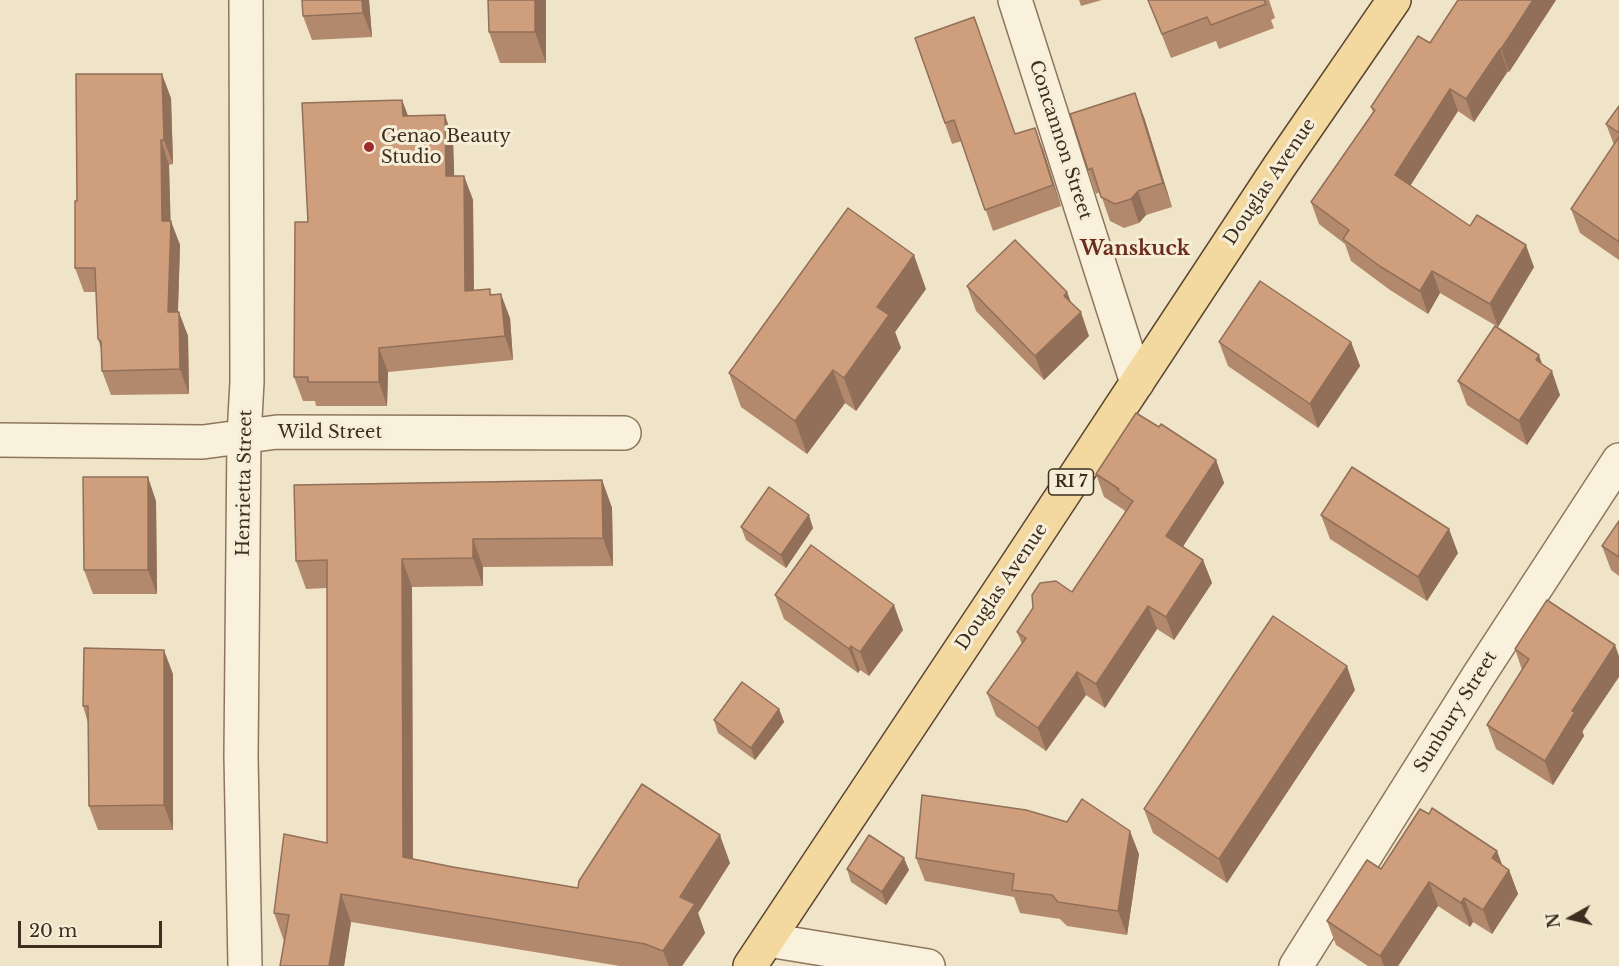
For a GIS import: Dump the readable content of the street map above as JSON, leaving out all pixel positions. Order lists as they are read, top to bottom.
{
  "streets": {
    "main road": ["Douglas Avenue", "RI 7"],
    "street": [
      "Concannon Street",
      "Wild Street",
      "Henrietta Street",
      "Sunbury Street"
    ]
  },
  "crossings": [
    ["Concannon Street", "Douglas Avenue"],
    ["Wild Street", "Henrietta Street"]
  ],
  "districts": ["Wanskuck"],
  "places": ["Genao Beauty Studio"],
  "scale_bar": "20 m",
  "north": "left"
}
